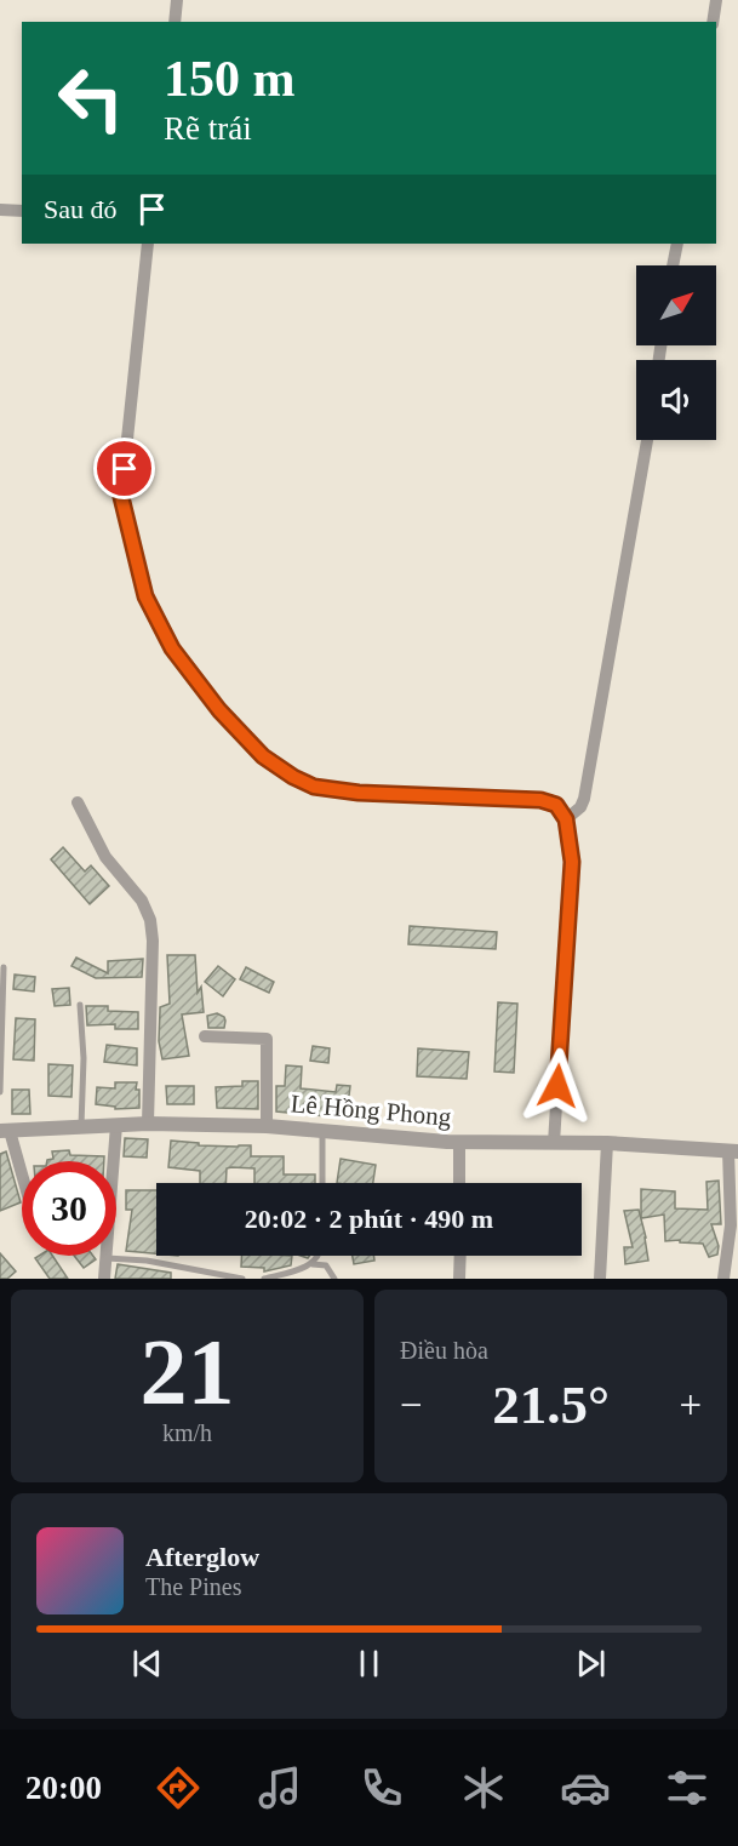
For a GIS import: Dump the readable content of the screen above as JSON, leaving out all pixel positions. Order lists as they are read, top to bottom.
{
  "streets": {
    "street": ["Lê Hồng Phong"]
  },
  "north": "top right",
  "page": {
    "turn": ["150 m", "Rẽ trái"],
    "then": "Sau đó",
    "limit": "30",
    "trip": "20:02 · 2 phút · 490 m",
    "tile": [
      ["21", "km/h"],
      "Điều hòa"
    ],
    "heat": ["−", "21.5°", "+"],
    "song": ["Afterglow", "The Pines"],
    "tabs": "20:00"
  }
}
